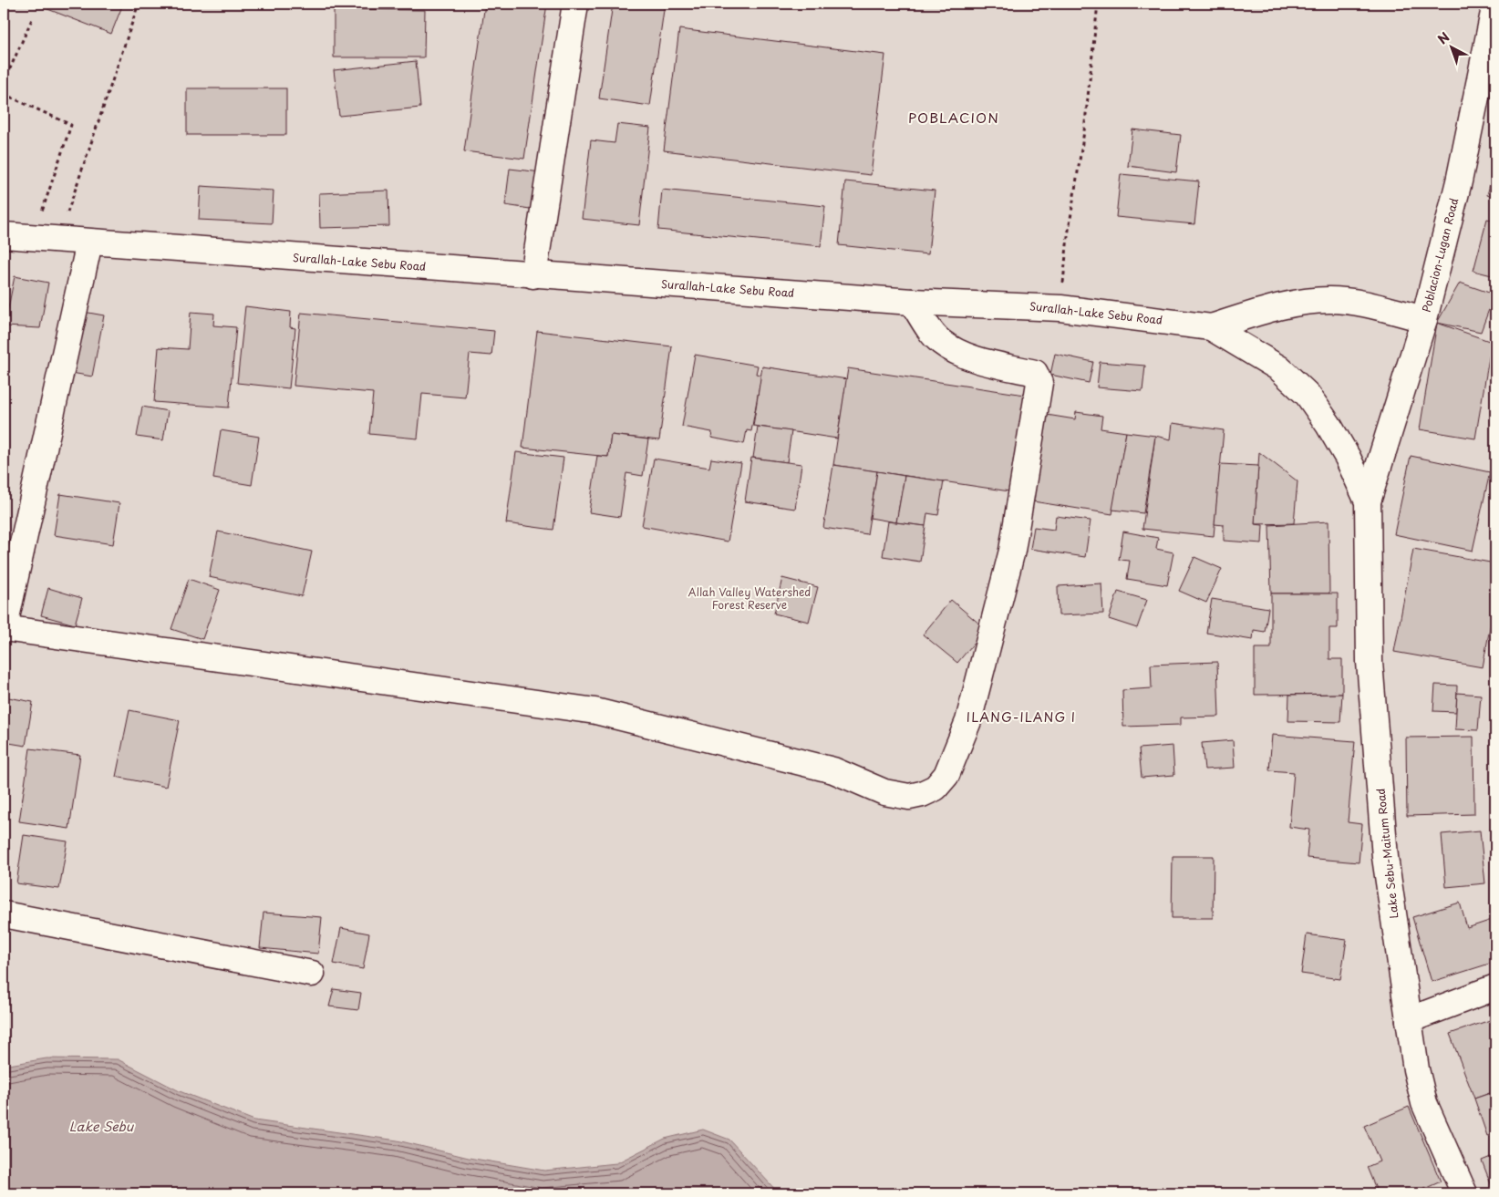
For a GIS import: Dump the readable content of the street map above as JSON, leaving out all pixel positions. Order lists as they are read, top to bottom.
{
  "streets": {
    "main road": ["Poblacion-Lugan Road", "Surallah-Lake Sebu Road", "Lake Sebu-Maitum Road"]
  },
  "crossings": [
    ["Poblacion-Lugan Road", "Surallah-Lake Sebu Road"],
    ["Poblacion-Lugan Road", "Lake Sebu-Maitum Road"],
    ["Surallah-Lake Sebu Road", "Lake Sebu-Maitum Road"]
  ],
  "districts": ["POBLACION", "ILANG-ILANG I"],
  "water": ["Lake Sebu"],
  "parks": ["Allah Valley Watershed Forest Reserve"],
  "north": "top left"
}
